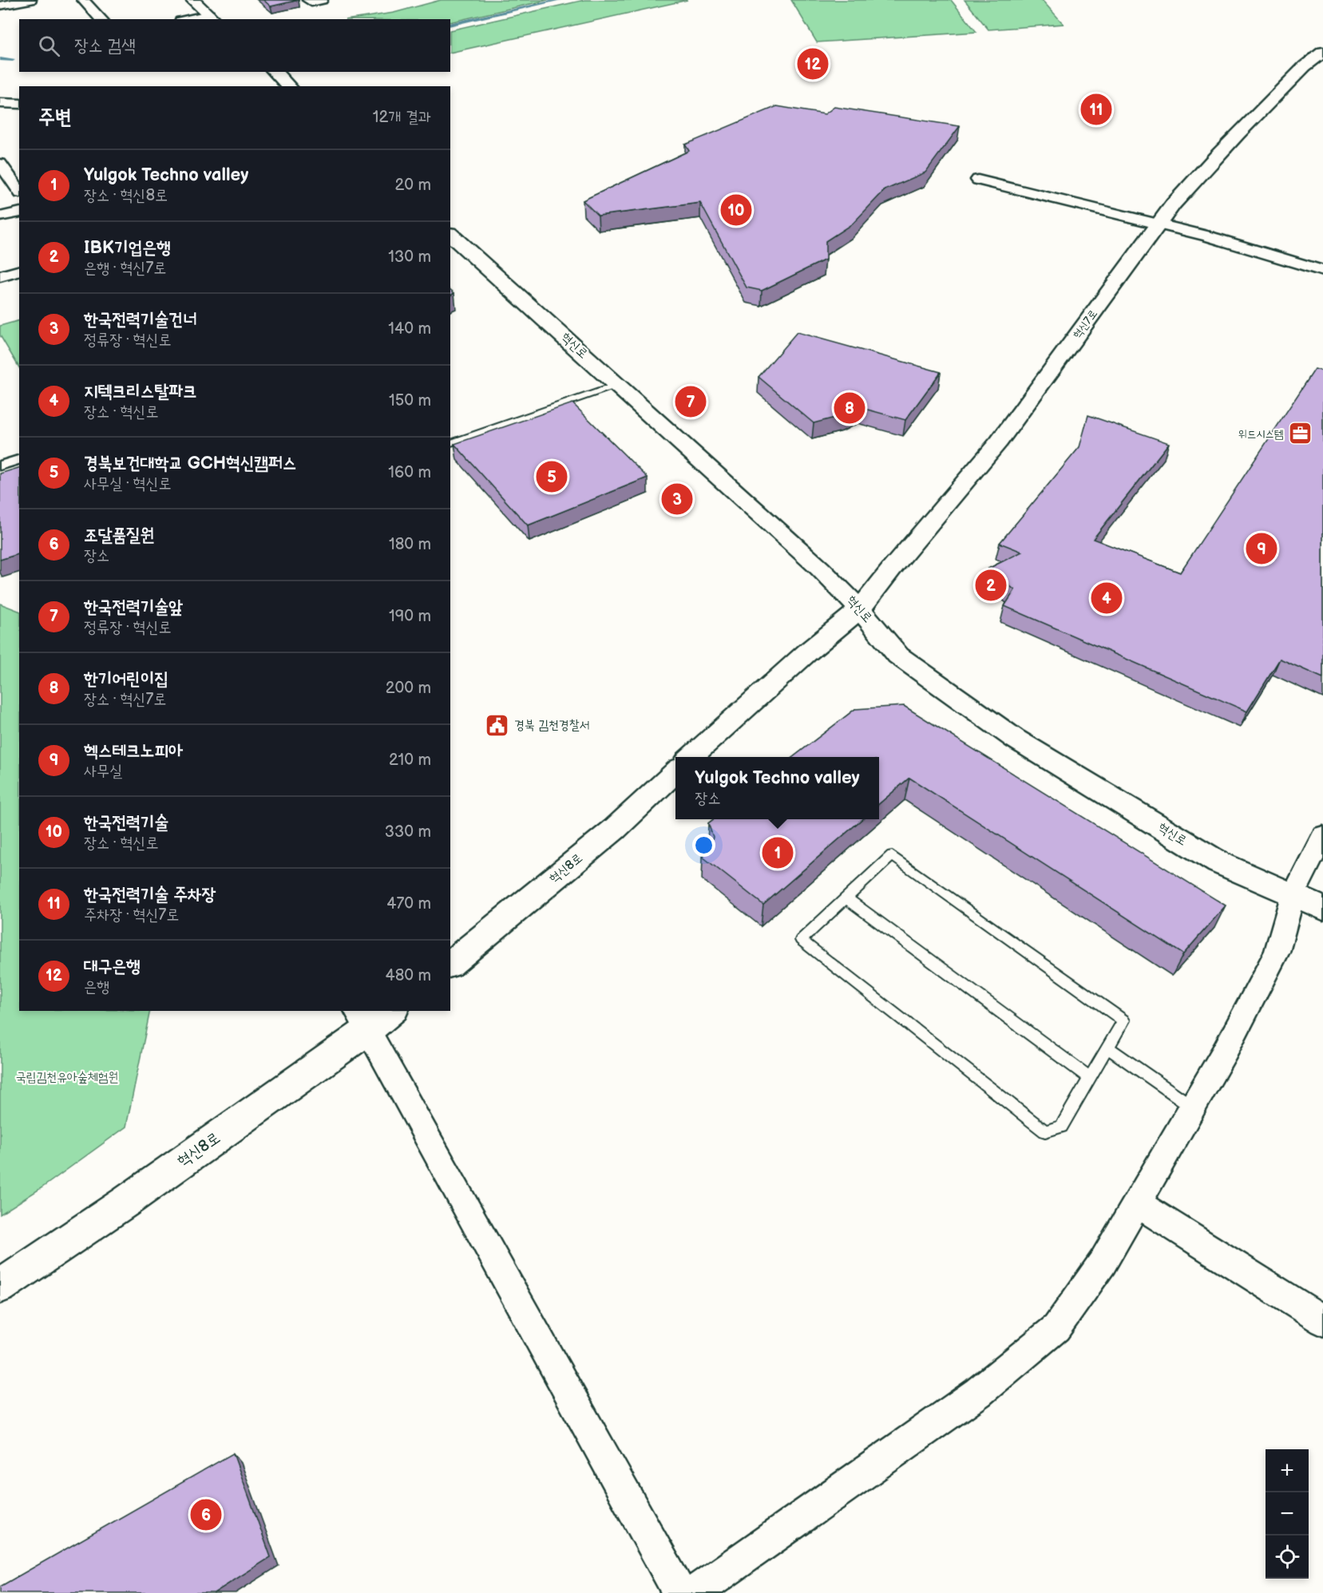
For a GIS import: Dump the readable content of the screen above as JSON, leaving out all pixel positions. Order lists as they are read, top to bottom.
{
  "streets": {
    "street": ["혁신7로", "혁신로", "혁신8로"]
  },
  "crossings": [
    ["혁신7로", "혁신로"]
  ],
  "parks": ["국립김천유아숲체험원"],
  "places": {
    "office": ["위드시스템"],
    "public building": ["경북 김천경찰서"]
  },
  "page": {
    "search": "장소 검색",
    "pins": [
      "12",
      "11",
      "10",
      "7",
      "8",
      "5",
      "3",
      "9",
      "2",
      "4",
      "1",
      "6"
    ],
    "heading": ["주변", "12개 결과"],
    "list": [
      {
        "mark": "1",
        "name": "Yulgok Techno valley",
        "note": "장소 · 혁신8로",
        "value": "20 m"
      },
      {
        "mark": "2",
        "name": "IBK기업은행",
        "note": "은행 · 혁신7로",
        "value": "130 m"
      },
      {
        "mark": "3",
        "name": "한국전력기술건너",
        "note": "정류장 · 혁신로",
        "value": "140 m"
      },
      {
        "mark": "4",
        "name": "지텍크리스탈파크",
        "note": "장소 · 혁신로",
        "value": "150 m"
      },
      {
        "mark": "5",
        "name": "경북보건대학교 GCH혁신캠퍼스",
        "note": "사무실 · 혁신로",
        "value": "160 m"
      },
      {
        "mark": "6",
        "name": "조달품질원",
        "note": "장소",
        "value": "180 m"
      },
      {
        "mark": "7",
        "name": "한국전력기술앞",
        "note": "정류장 · 혁신로",
        "value": "190 m"
      },
      {
        "mark": "8",
        "name": "한기어린이집",
        "note": "장소 · 혁신7로",
        "value": "200 m"
      },
      {
        "mark": "9",
        "name": "헥스테크노피아",
        "note": "사무실",
        "value": "210 m"
      },
      {
        "mark": "10",
        "name": "한국전력기술",
        "note": "장소 · 혁신로",
        "value": "330 m"
      },
      {
        "mark": "11",
        "name": "한국전력기술 주차장",
        "note": "주차장 · 혁신7로",
        "value": "470 m"
      },
      {
        "mark": "12",
        "name": "대구은행",
        "note": "은행",
        "value": "480 m"
      }
    ],
    "popup": ["Yulgok Techno valley", "장소"],
    "map_buttons": ["+", "−"]
  }
}
